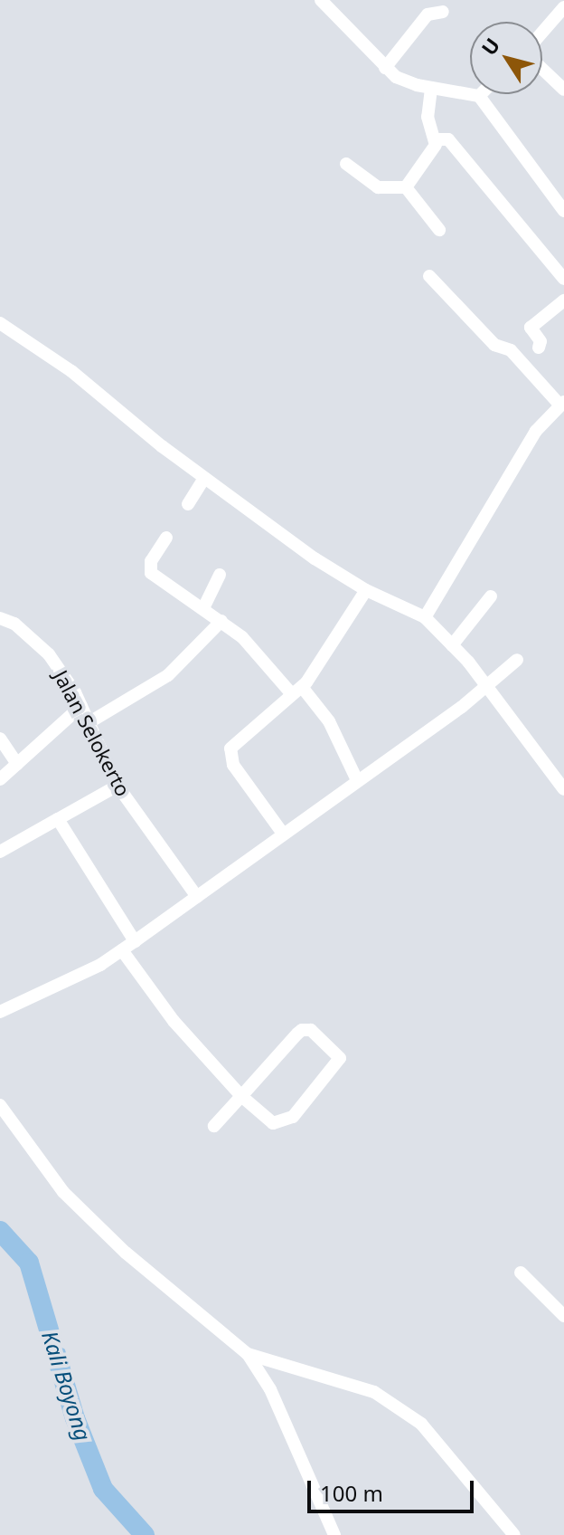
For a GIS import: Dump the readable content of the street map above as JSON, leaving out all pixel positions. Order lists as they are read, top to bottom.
{
  "streets": {
    "street": ["Jalan Selokerto"]
  },
  "water": ["Kali Boyong"],
  "scale_bar": "100 m",
  "north": "top left"
}
